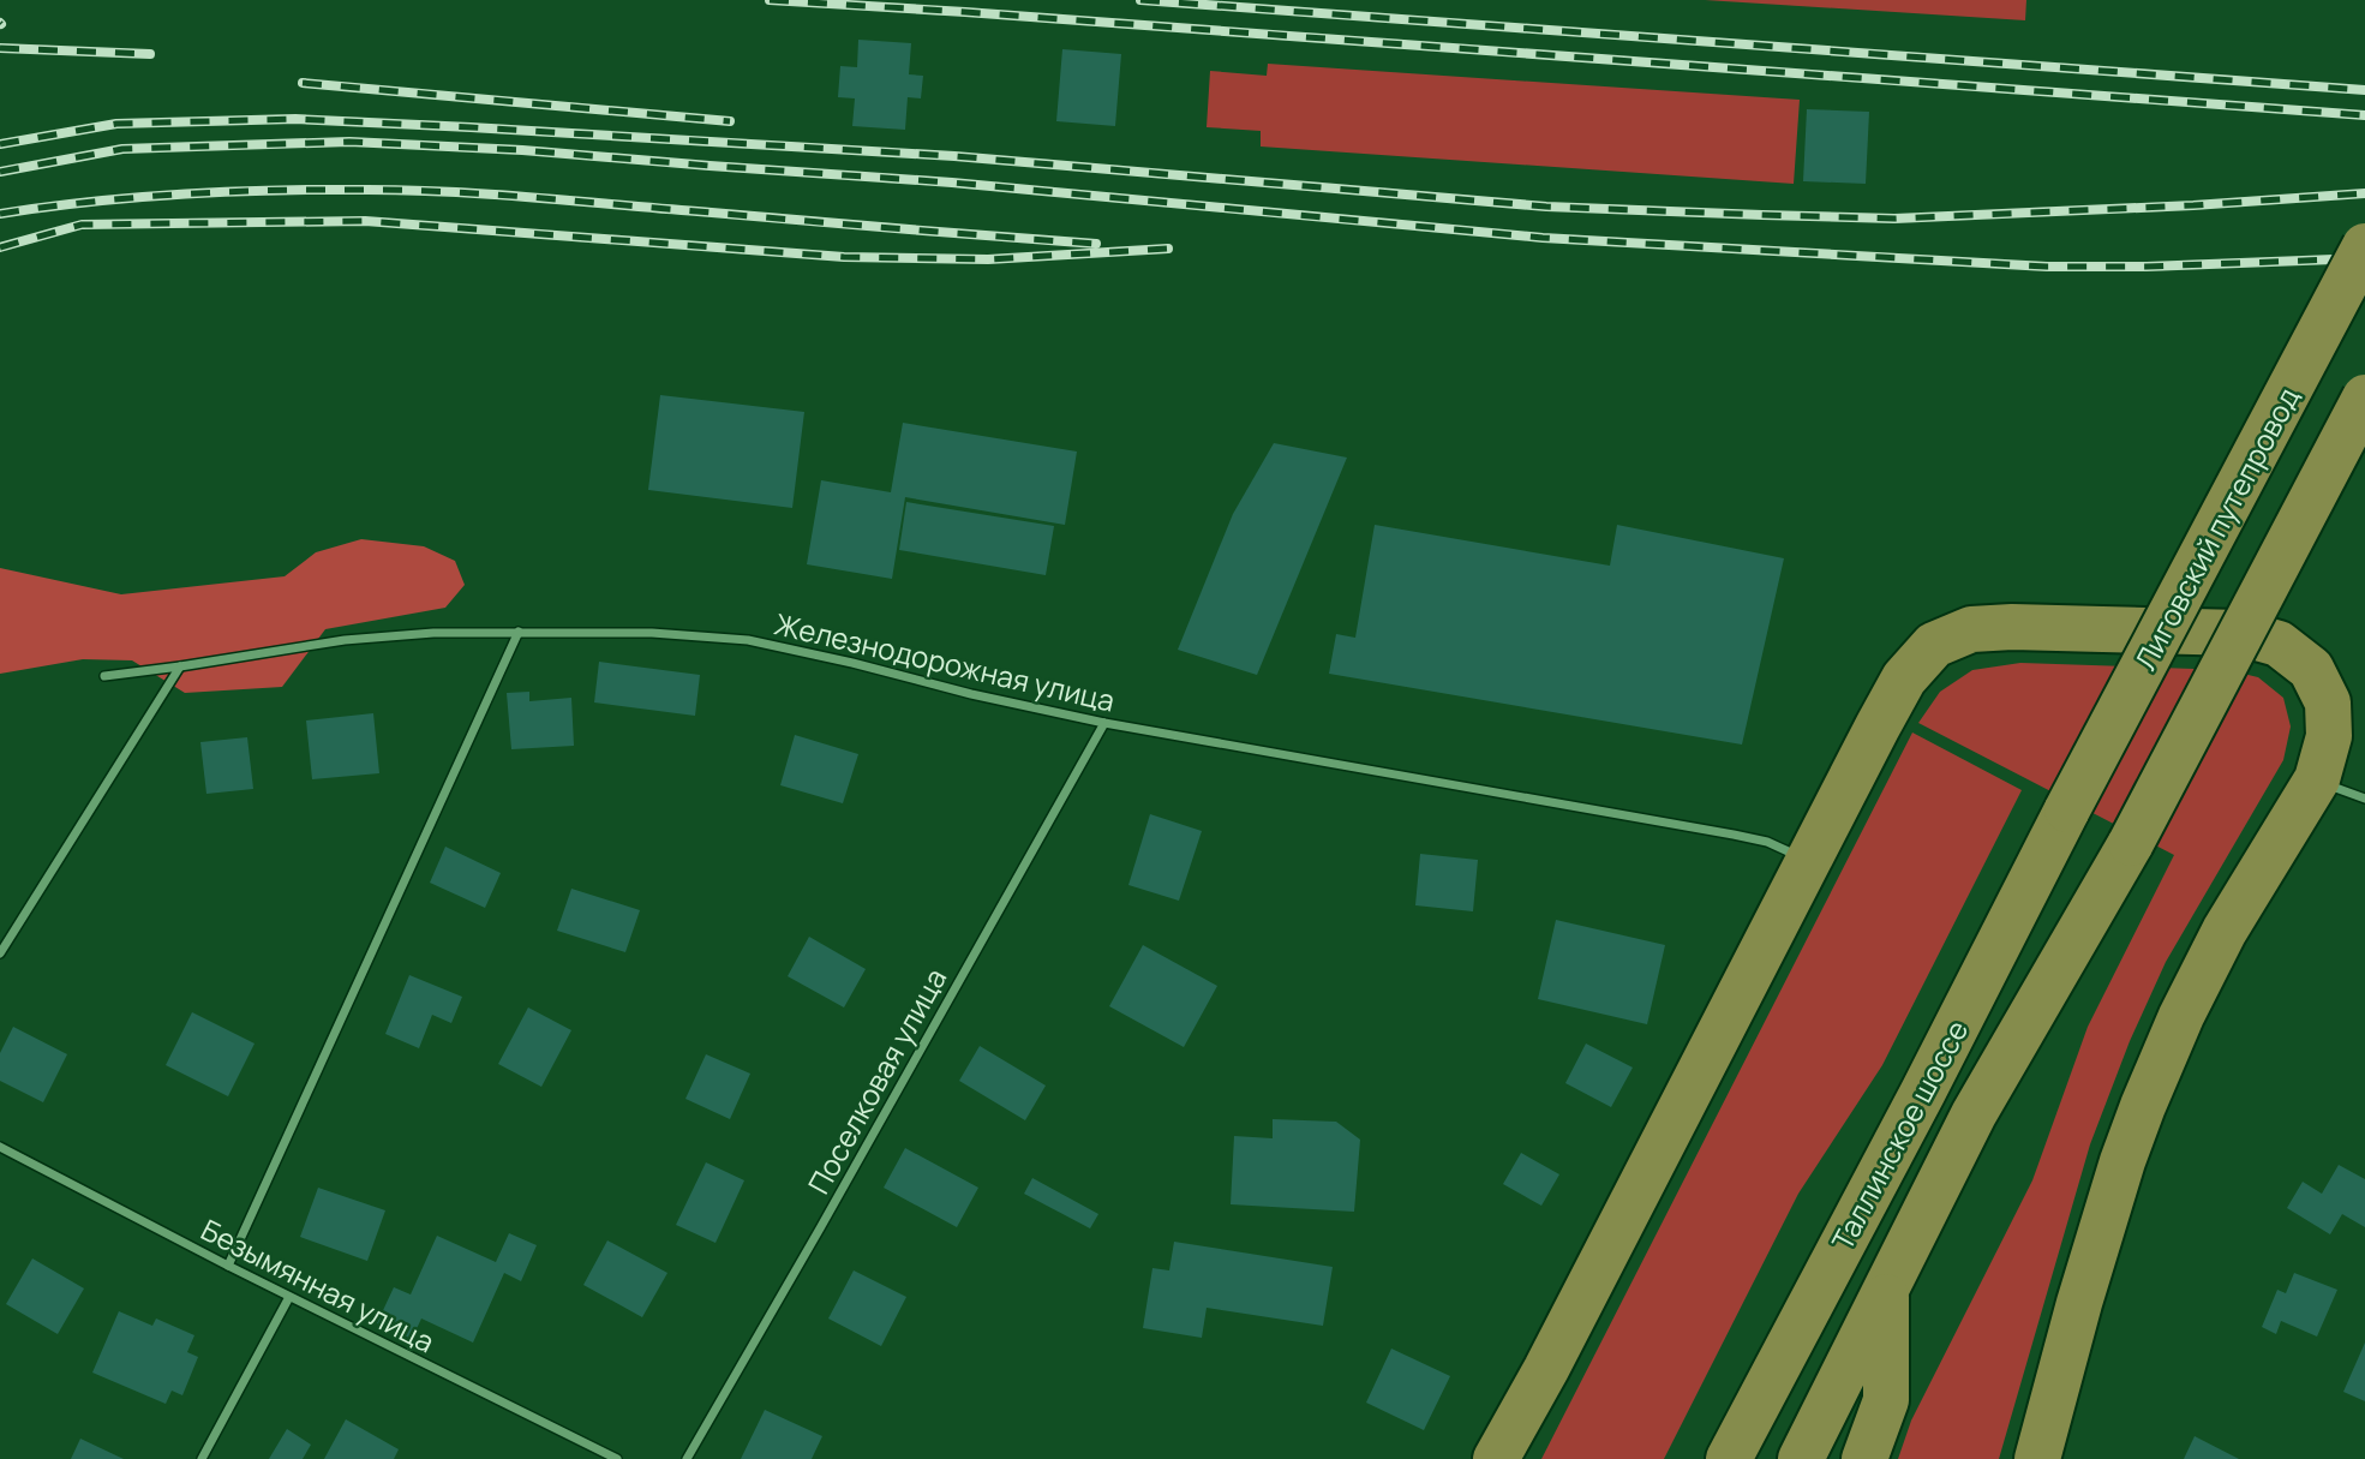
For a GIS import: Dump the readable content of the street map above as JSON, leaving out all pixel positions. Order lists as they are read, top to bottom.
{
  "streets": {
    "main road": ["Лиговский путепровод", "Таллинское шоссе"],
    "street": ["Железнодорожная улица", "Поселковая улица", "Безымянная улица"]
  },
  "crossings": [
    ["Лиговский путепровод", "Таллинское шоссе"],
    ["Железнодорожная улица", "Поселковая улица"]
  ]
}
